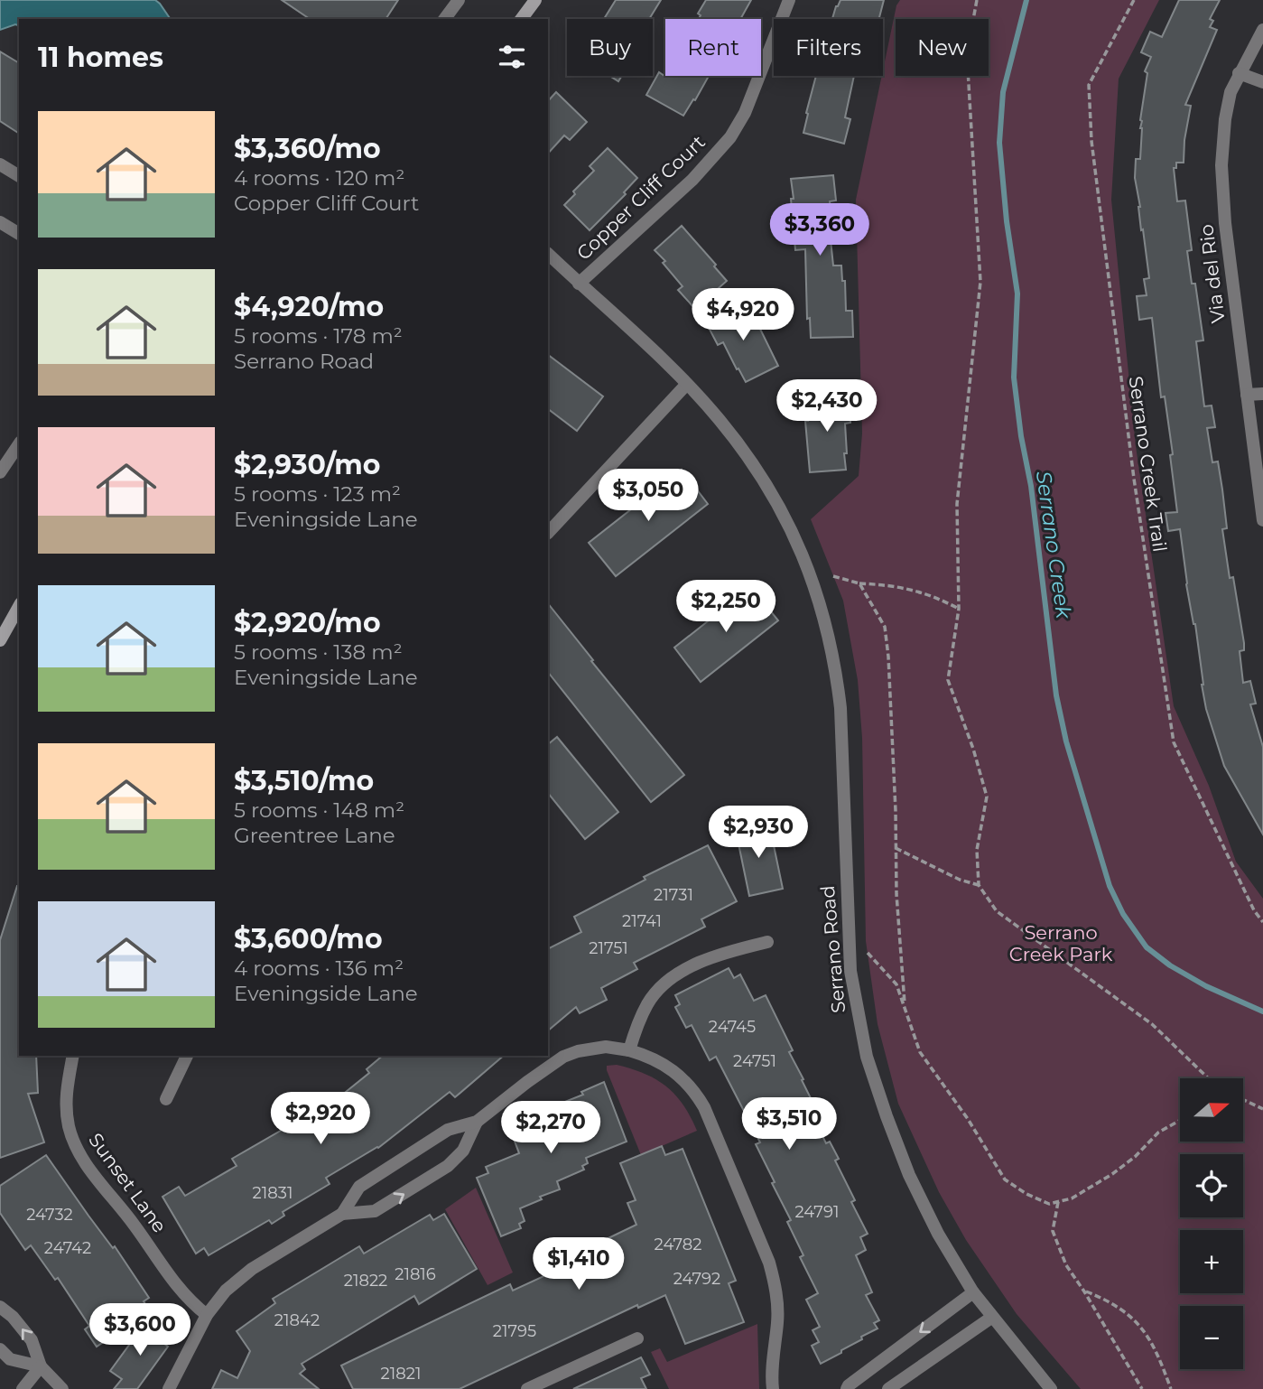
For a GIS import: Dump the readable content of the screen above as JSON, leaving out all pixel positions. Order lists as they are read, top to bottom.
{
  "streets": {
    "street": [
      "Copper Cliff Court",
      "Via del Rio",
      "Serrano Road",
      "Sunset Lane"
    ],
    "path": ["Serrano Creek Trail"]
  },
  "crossings": [
    ["Copper Cliff Court", "Serrano Road"]
  ],
  "water": ["Serrano Creek"],
  "parks": ["Serrano Creek Park"],
  "house_numbers": [
    "21731",
    "21741",
    "21751",
    "24745",
    "24751",
    "21831",
    "24791",
    "24732",
    "24782",
    "24742",
    "21816",
    "24792",
    "21822",
    "21842",
    "21795",
    "21821"
  ],
  "north": "right",
  "page": {
    "chip": [
      "Buy",
      "Rent",
      "Filters",
      "New"
    ],
    "heading": "11 homes",
    "list": [
      {
        "name": "$3,360/mo",
        "note": "4 rooms · 120 m² · Copper Cliff Court"
      },
      {
        "name": "$4,920/mo",
        "note": "5 rooms · 178 m² · Serrano Road"
      },
      {
        "name": "$2,930/mo",
        "note": "5 rooms · 123 m² · Eveningside Lane"
      },
      {
        "name": "$2,920/mo",
        "note": "5 rooms · 138 m² · Eveningside Lane"
      },
      {
        "name": "$3,510/mo",
        "note": "5 rooms · 148 m² · Greentree Lane"
      },
      {
        "name": "$3,600/mo",
        "note": "4 rooms · 136 m² · Eveningside Lane"
      }
    ],
    "price": [
      "$3,360",
      "$4,920",
      "$2,430",
      "$3,050",
      "$2,250",
      "$2,930",
      "$2,920",
      "$3,510",
      "$2,270",
      "$1,410",
      "$3,600"
    ],
    "map_buttons": ["+", "−"]
  }
}
